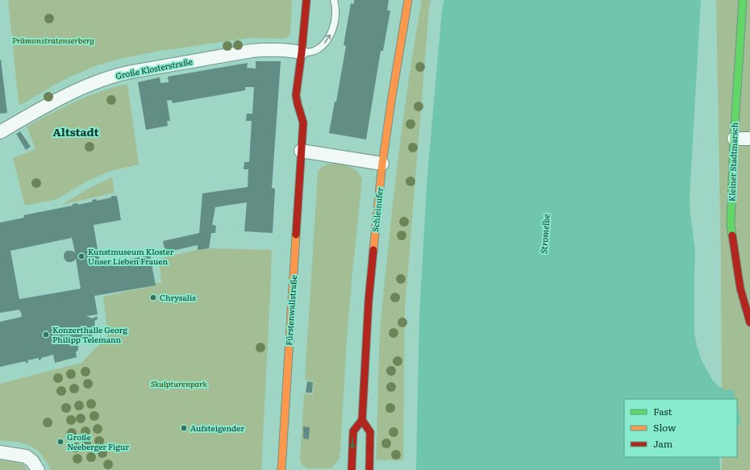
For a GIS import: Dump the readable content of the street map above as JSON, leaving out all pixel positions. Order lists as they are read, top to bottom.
{
  "streets": {
    "street": [
      "Große Klosterstraße",
      "Kleiner Stadtmarsch",
      "Schleinufer",
      "Fürstenwallstraße"
    ]
  },
  "crossings": [
    ["Große Klosterstraße", "Fürstenwallstraße"]
  ],
  "districts": ["Altstadt"],
  "water": ["Stromelbe"],
  "parks": ["Prämonstratenserberg", "Skulpturenpark"],
  "places": [
    "Kunstmuseum Kloster Unser Lieben Frauen",
    "Chrysalis",
    "Konzerthalle Georg Philipp Telemann",
    "Aufsteigender",
    "Große Neeberger Figur"
  ],
  "legend": ["Fast", "Slow", "Jam"]
}
